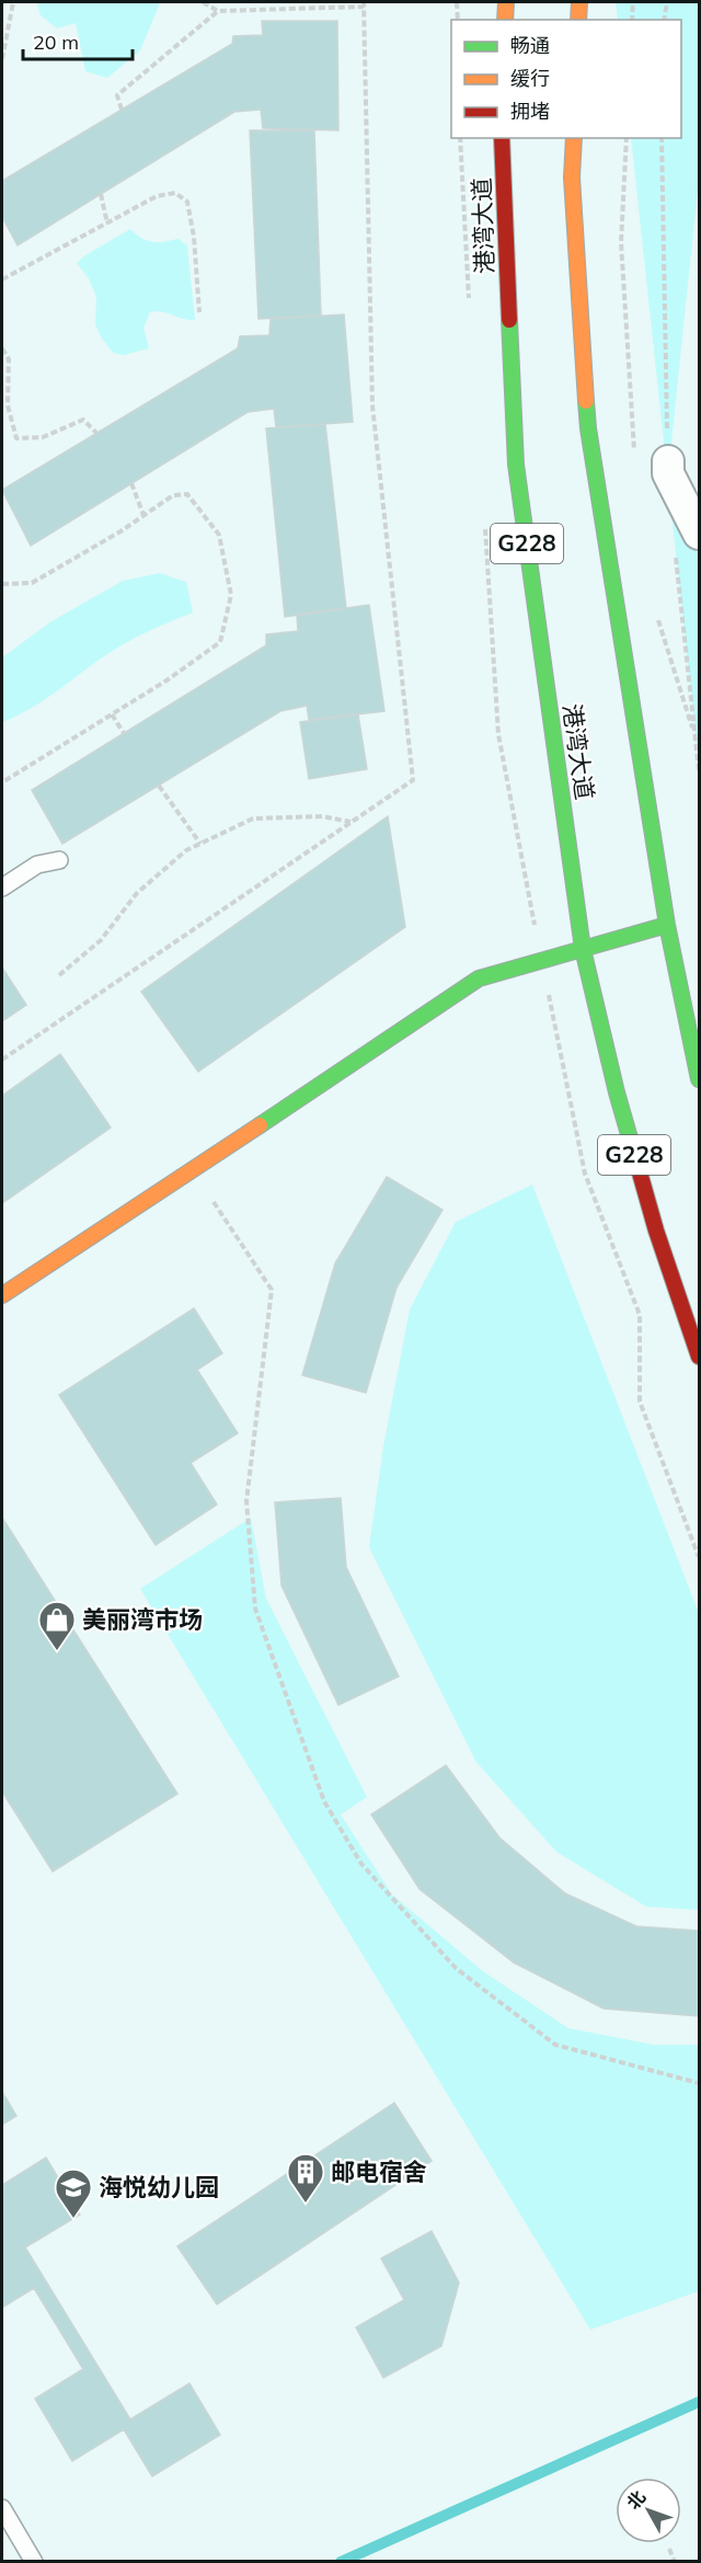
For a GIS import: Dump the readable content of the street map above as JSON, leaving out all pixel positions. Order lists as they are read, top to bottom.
{
  "streets": {
    "main road": ["港湾大道", "G228"]
  },
  "places": {
    "shop": ["美丽湾市场"],
    "building": ["邮电宿舍"],
    "school or university": ["海悦幼儿园"]
  },
  "legend": ["畅通", "缓行", "拥堵"],
  "scale_bar": "20 m",
  "north": "top left"
}
